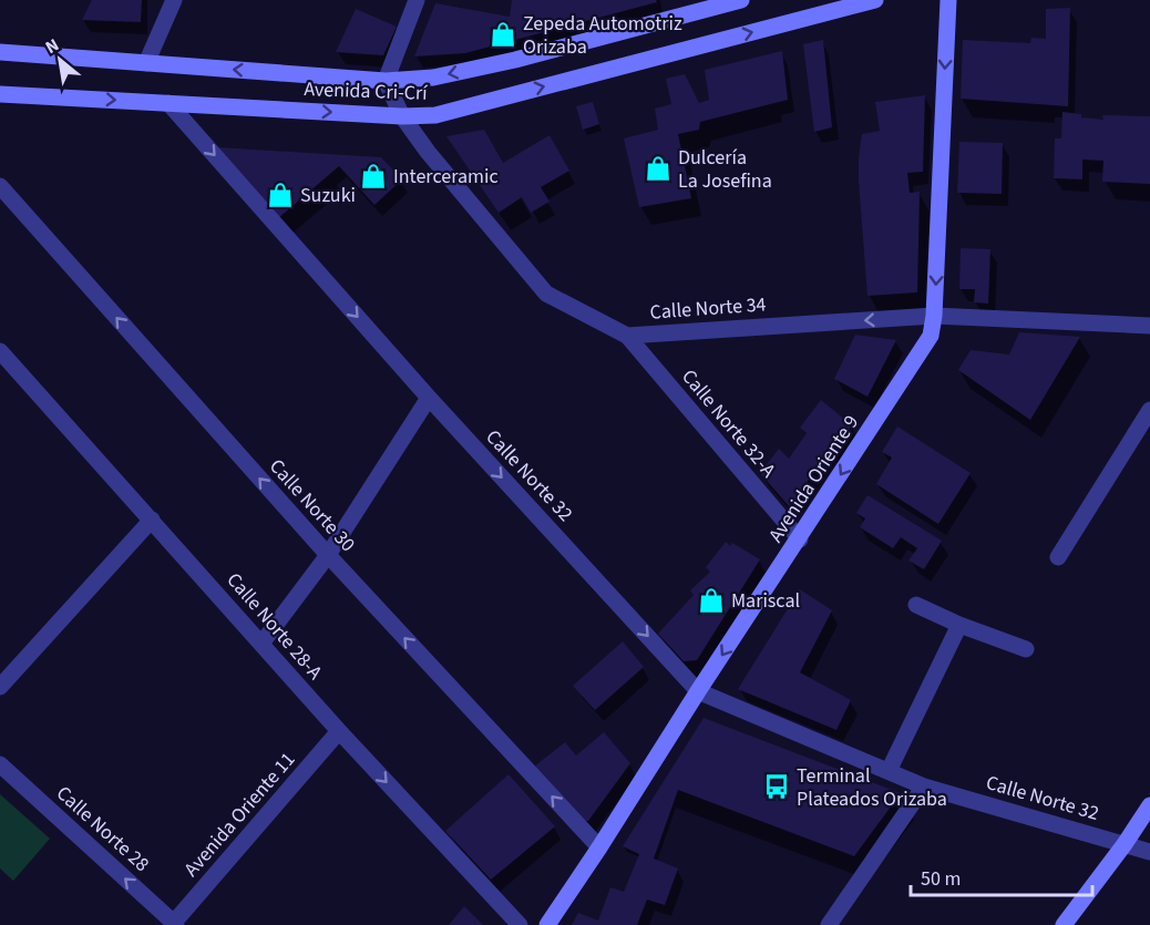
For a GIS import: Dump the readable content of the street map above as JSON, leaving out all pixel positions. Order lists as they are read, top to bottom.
{
  "streets": {
    "main road": ["Avenida Cri-Crí", "Avenida Oriente 9"],
    "street": [
      "Calle Norte 34",
      "Calle Norte 32-A",
      "Calle Norte 32",
      "Calle Norte 30",
      "Calle Norte 28-A",
      "Avenida Oriente 11",
      "Calle Norte 28"
    ]
  },
  "crossings": [
    ["Avenida Cri-Crí", "Calle Norte 34"],
    ["Avenida Cri-Crí", "Calle Norte 32"],
    ["Calle Norte 34", "Calle Norte 32-A"],
    ["Calle Norte 34", "Avenida Oriente 9"],
    ["Calle Norte 32-A", "Avenida Oriente 9"],
    ["Calle Norte 32", "Avenida Oriente 9"],
    ["Avenida Oriente 9", "Calle Norte 30"],
    ["Calle Norte 28-A", "Avenida Oriente 11"],
    ["Avenida Oriente 11", "Calle Norte 28"]
  ],
  "one_way": [
    "Calle Norte 32",
    "Avenida Oriente 9",
    "Calle Norte 30",
    "Calle Norte 28"
  ],
  "places": {
    "shop": [
      "Zepeda Automotriz Orizaba",
      "Dulcería La Josefina",
      "Interceramic",
      "Suzuki",
      "Mariscal"
    ],
    "bus stop": ["Terminal Plateados Orizaba"]
  },
  "scale_bar": "50 m",
  "north": "top left"
}
